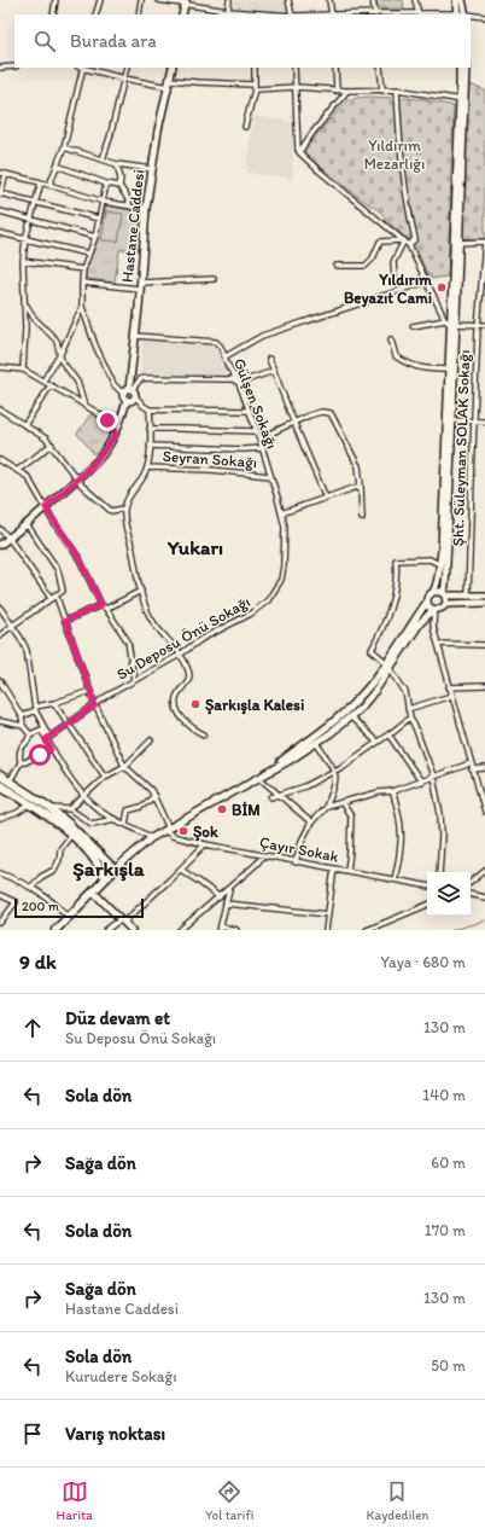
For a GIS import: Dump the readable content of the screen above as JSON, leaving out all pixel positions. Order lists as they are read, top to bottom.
{
  "streets": {
    "street": [
      "Hastane Caddesi",
      "Gülşen Sokağı",
      "Şht. Süleyman SOLAK Sokağı",
      "Seyran Sokağı",
      "Su Deposu Önü Sokağı",
      "Çayır Sokak"
    ]
  },
  "crossings": [
    ["Hastane Caddesi", "Gülşen Sokağı"],
    ["Gülşen Sokağı", "Seyran Sokağı"],
    ["Gülşen Sokağı", "Su Deposu Önü Sokağı"]
  ],
  "districts": ["Yukarı", "Şarkışla"],
  "parks": ["Yıldırım Mezarlığı"],
  "places": [
    "Yıldırım Beyazıt Cami",
    "Şarkışla Kalesi",
    "BİM",
    "Şok"
  ],
  "scale_bar": "200 m",
  "page": {
    "search": "Burada ara",
    "scale": "200 m",
    "heading": ["9 dk", "Yaya · 680 m"],
    "list": [
      ["Düz devam et", "Su Deposu Önü Sokağı", "130 m"],
      ["Sola dön", "140 m"],
      ["Sağa dön", "60 m"],
      ["Sola dön", "170 m"],
      ["Sağa dön", "Hastane Caddesi", "130 m"],
      ["Sola dön", "Kurudere Sokağı", "50 m"],
      "Varış noktası"
    ],
    "nav": ["Harita", "Yol tarifi", "Kaydedilen"]
  }
}
